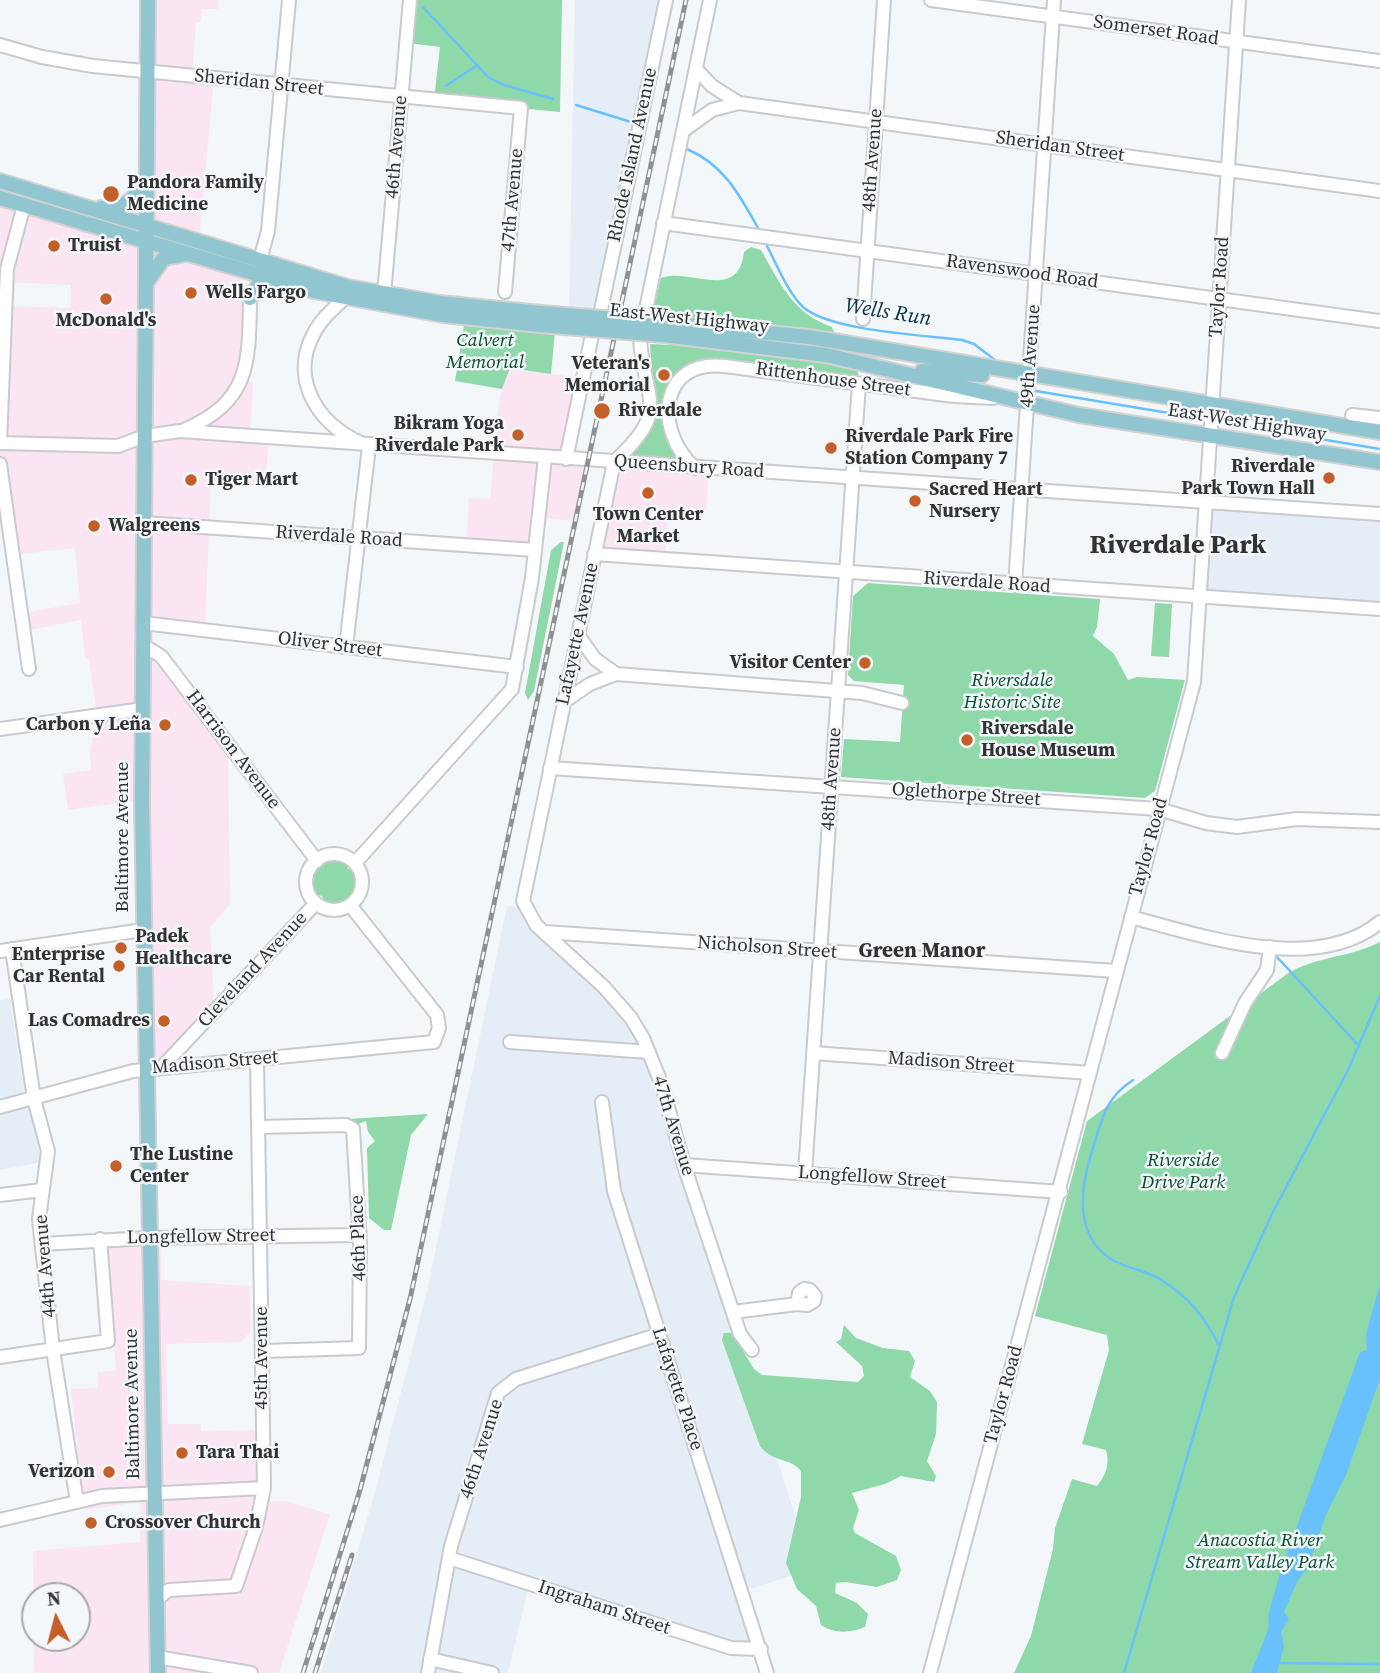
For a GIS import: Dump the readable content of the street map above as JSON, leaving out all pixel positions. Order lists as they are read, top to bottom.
{
  "streets": {
    "main road": ["East-West Highway", "Baltimore Avenue"],
    "street": [
      "Somerset Road",
      "Sheridan Street",
      "46th Avenue",
      "Rhode Island Avenue",
      "48th Avenue",
      "47th Avenue",
      "Ravenswood Road",
      "Taylor Road",
      "49th Avenue",
      "Rittenhouse Street",
      "Queensbury Road",
      "Riverdale Road",
      "Lafayette Avenue",
      "Oliver Street",
      "Harrison Avenue",
      "Oglethorpe Street",
      "Nicholson Street",
      "Cleveland Avenue",
      "Madison Street",
      "Longfellow Street",
      "46th Place",
      "44th Avenue",
      "45th Avenue",
      "Lafayette Place",
      "Ingraham Street"
    ]
  },
  "crossings": [
    ["Somerset Road", "Taylor Road"],
    ["Somerset Road", "49th Avenue"],
    ["Sheridan Street", "46th Avenue"],
    ["Sheridan Street", "48th Avenue"],
    ["Sheridan Street", "47th Avenue"],
    ["Sheridan Street", "Taylor Road"],
    ["Sheridan Street", "49th Avenue"],
    ["Sheridan Street", "Baltimore Avenue"],
    ["46th Avenue", "East-West Highway"],
    ["46th Avenue", "Lafayette Place"],
    ["46th Avenue", "Ingraham Street"],
    ["48th Avenue", "Ravenswood Road"],
    ["48th Avenue", "Rittenhouse Street"],
    ["48th Avenue", "Queensbury Road"],
    ["48th Avenue", "Riverdale Road"],
    ["48th Avenue", "Oglethorpe Street"],
    ["48th Avenue", "Nicholson Street"],
    ["48th Avenue", "Madison Street"],
    ["48th Avenue", "Longfellow Street"],
    ["47th Avenue", "Lafayette Avenue"],
    ["47th Avenue", "Nicholson Street"],
    ["47th Avenue", "Longfellow Street"],
    ["Ravenswood Road", "Taylor Road"],
    ["Ravenswood Road", "49th Avenue"],
    ["Taylor Road", "East-West Highway"],
    ["Taylor Road", "Queensbury Road"],
    ["Taylor Road", "Riverdale Road"],
    ["Taylor Road", "Oglethorpe Street"],
    ["Taylor Road", "Nicholson Street"],
    ["Taylor Road", "Madison Street"],
    ["Taylor Road", "Longfellow Street"],
    ["East-West Highway", "49th Avenue"],
    ["East-West Highway", "Rittenhouse Street"],
    ["East-West Highway", "Baltimore Avenue"],
    ["49th Avenue", "Queensbury Road"],
    ["49th Avenue", "Riverdale Road"],
    ["Queensbury Road", "Lafayette Avenue"],
    ["Queensbury Road", "Baltimore Avenue"],
    ["Riverdale Road", "Lafayette Avenue"],
    ["Riverdale Road", "Baltimore Avenue"],
    ["Lafayette Avenue", "Oglethorpe Street"],
    ["Lafayette Avenue", "Nicholson Street"],
    ["Oliver Street", "Baltimore Avenue"],
    ["Harrison Avenue", "Baltimore Avenue"],
    ["Harrison Avenue", "Cleveland Avenue"],
    ["Harrison Avenue", "Madison Street"],
    ["Baltimore Avenue", "Madison Street"],
    ["Baltimore Avenue", "Longfellow Street"],
    ["Cleveland Avenue", "Madison Street"],
    ["Madison Street", "44th Avenue"],
    ["Madison Street", "45th Avenue"],
    ["Longfellow Street", "46th Place"],
    ["Longfellow Street", "44th Avenue"],
    ["Longfellow Street", "45th Avenue"],
    ["46th Place", "45th Avenue"],
    ["Lafayette Place", "Ingraham Street"]
  ],
  "districts": ["Riverdale Park", "Green Manor"],
  "water": ["Wells Run"],
  "parks": [
    "Calvert Memorial",
    "Riversdale Historic Site",
    "Riverside Drive Park",
    "Anacostia River Stream Valley Park"
  ],
  "places": [
    "Pandora Family Medicine",
    "Truist",
    "Wells Fargo",
    "McDonald's",
    "Veteran's Memorial",
    "Riverdale",
    "Bikram Yoga Riverdale Park",
    "Riverdale Park Fire Station Company 7",
    "Riverdale Park Town Hall",
    "Tiger Mart",
    "Town Center Market",
    "Sacred Heart Nursery",
    "Walgreens",
    "Visitor Center",
    "Carbon y Leña",
    "Riversdale House Museum",
    "Padek Healthcare",
    "Enterprise Car Rental",
    "Las Comadres",
    "The Lustine Center",
    "Tara Thai",
    "Verizon",
    "Crossover Church"
  ],
  "north": "top"
}
